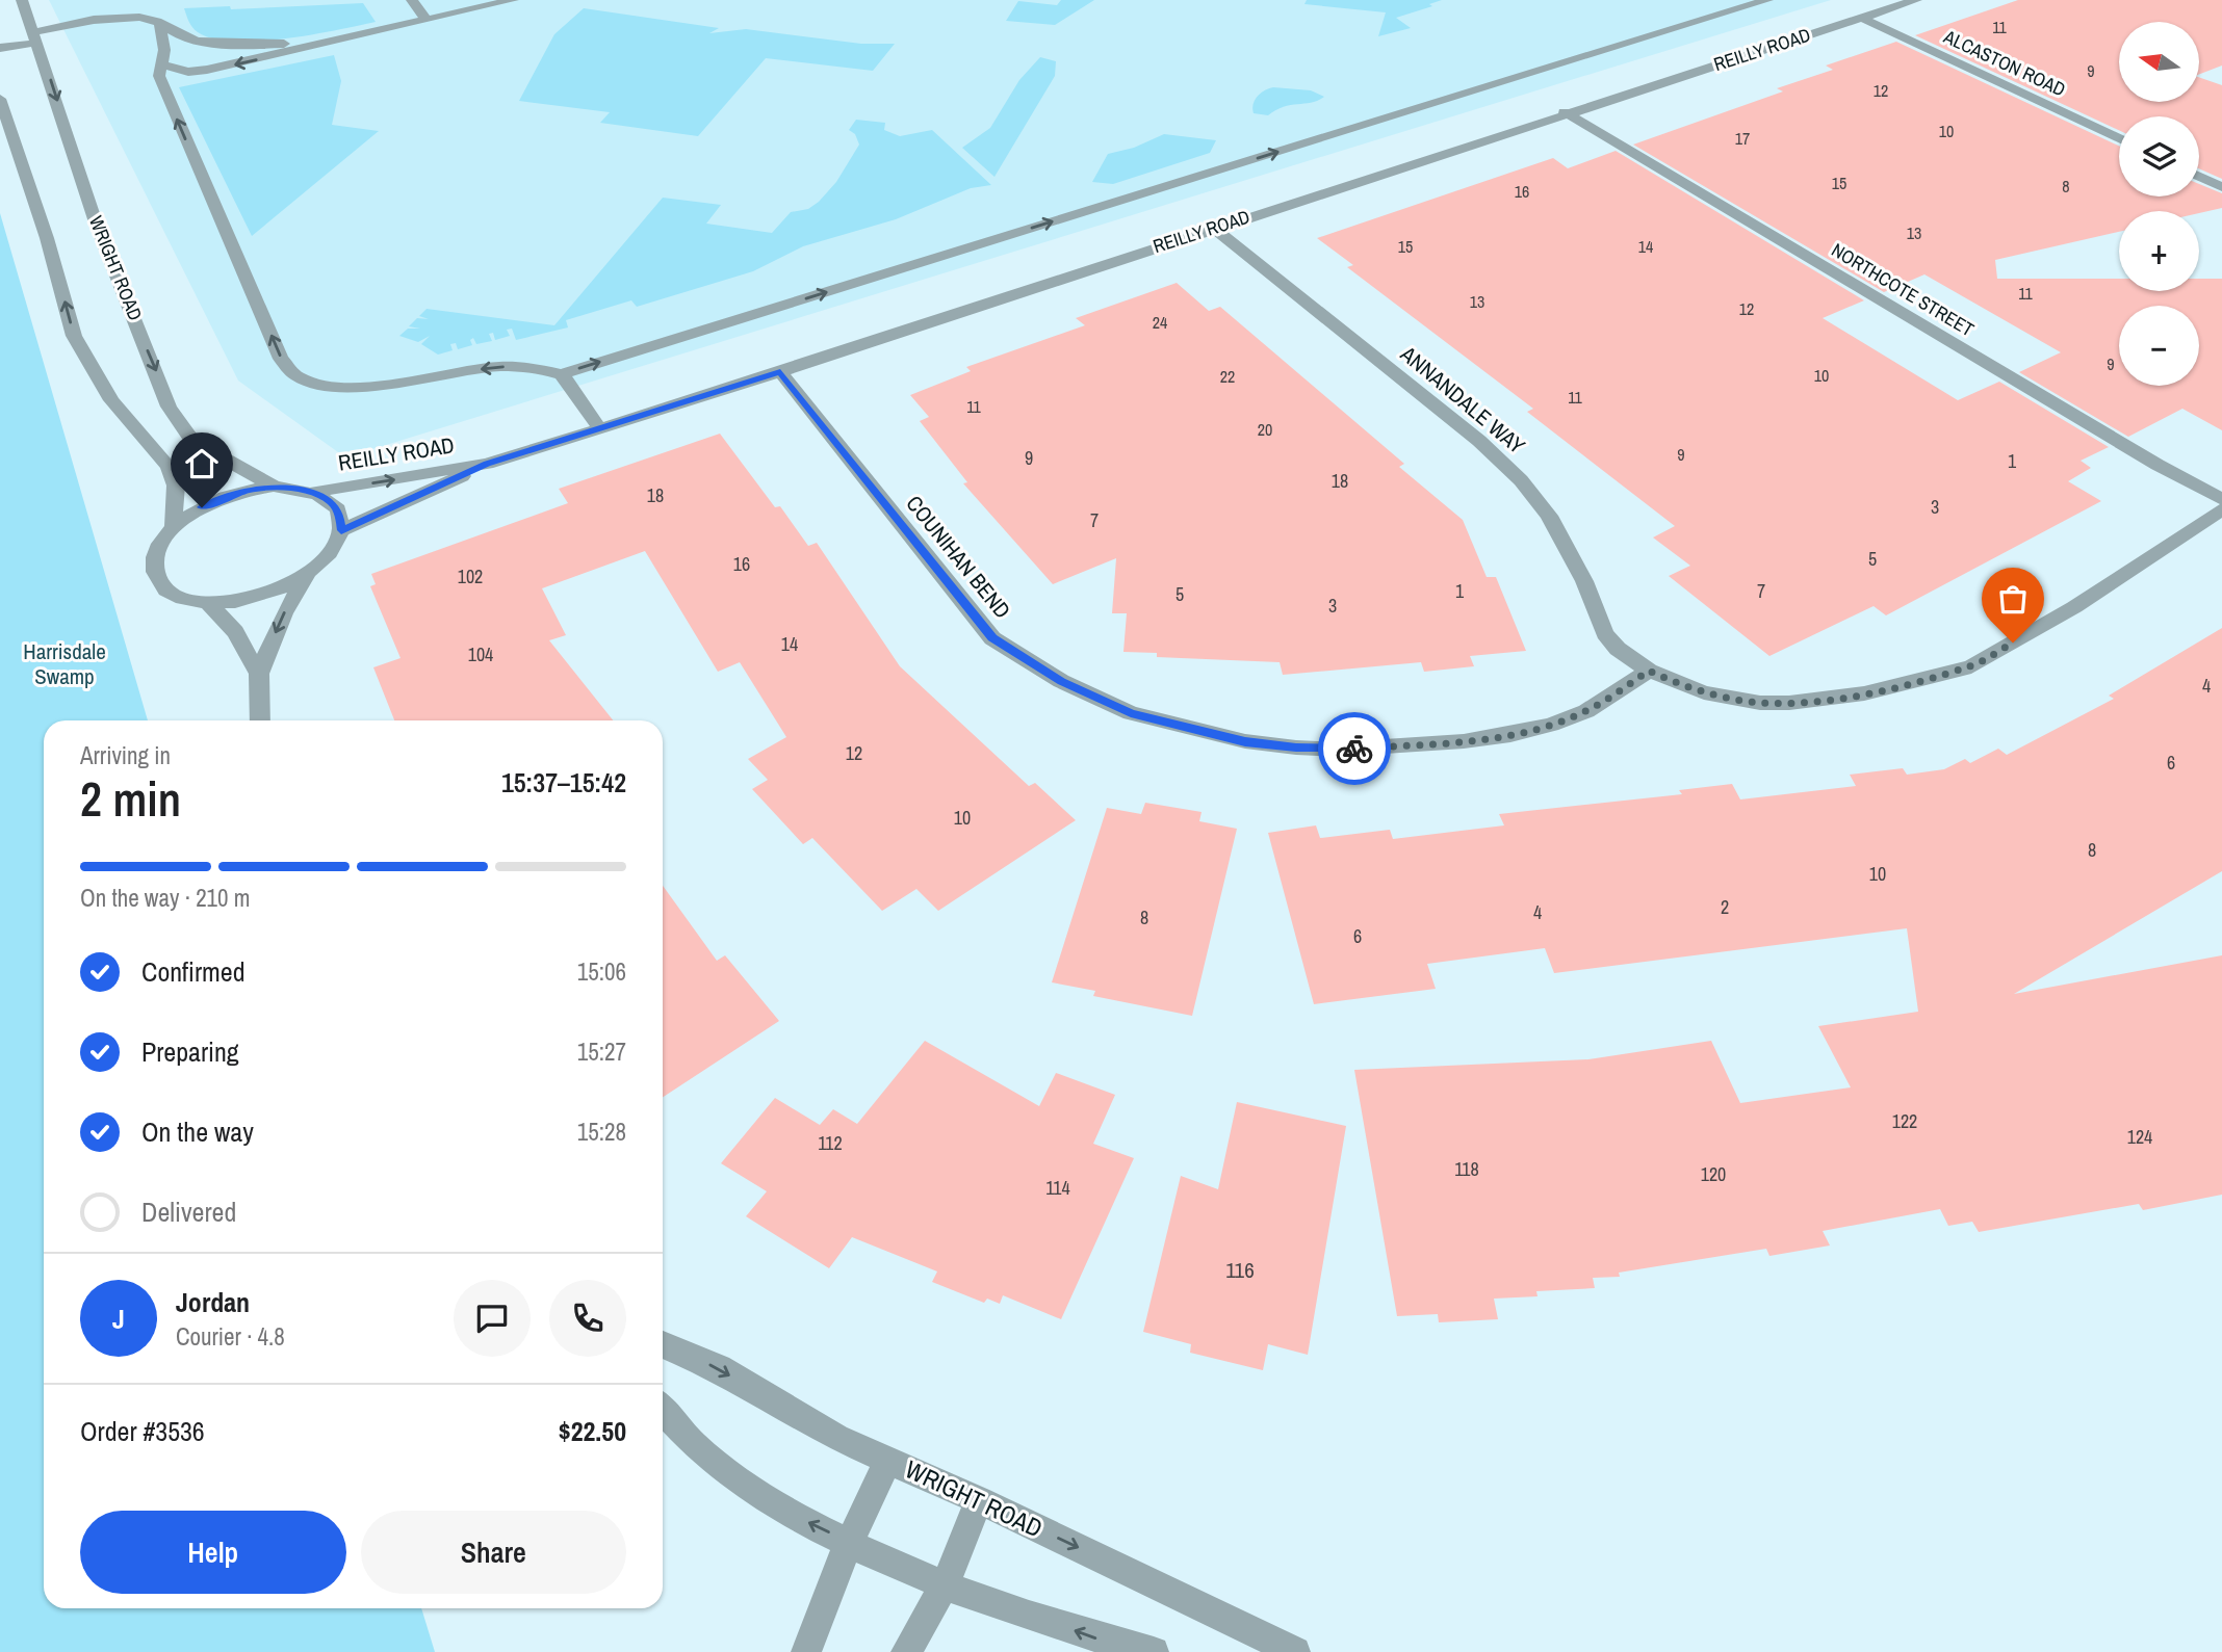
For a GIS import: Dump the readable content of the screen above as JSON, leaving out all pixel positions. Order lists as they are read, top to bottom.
{
  "streets": {
    "street": [
      "REILLY ROAD",
      "ALCASTON ROAD",
      "WRIGHT ROAD",
      "NORTHCOTE STREET",
      "ANNANDALE WAY",
      "COUNIHAN BEND"
    ]
  },
  "crossings": [
    ["REILLY ROAD", "ALCASTON ROAD"],
    ["REILLY ROAD", "WRIGHT ROAD"],
    ["REILLY ROAD", "NORTHCOTE STREET"],
    ["REILLY ROAD", "ANNANDALE WAY"],
    ["REILLY ROAD", "COUNIHAN BEND"],
    ["ANNANDALE WAY", "COUNIHAN BEND"]
  ],
  "parks": ["Harrisdale Swamp"],
  "house_numbers": [
    "11",
    "9",
    "12",
    "10",
    "17",
    "15",
    "8",
    "16",
    "13",
    "15",
    "14",
    "11",
    "13",
    "12",
    "24",
    "9",
    "10",
    "22",
    "11",
    "11",
    "20",
    "9",
    "9",
    "1",
    "18",
    "18",
    "3",
    "7",
    "5",
    "16",
    "102",
    "1",
    "7",
    "5",
    "3",
    "14",
    "104",
    "4",
    "12",
    "6",
    "10",
    "8",
    "10",
    "2",
    "4",
    "8",
    "6",
    "122",
    "124",
    "112",
    "118",
    "120",
    "114",
    "116"
  ],
  "north": "left",
  "page": {
    "map_buttons": ["+", "−"],
    "heading": ["2 min", "Arriving in", "15:37–15:42"],
    "panel": [
      "Jordan",
      "Courier · 4.8",
      "Order #3536",
      "$22.50"
    ],
    "bar": "On the way · 210 m",
    "list": [
      ["Confirmed", "15:06"],
      ["Preparing", "15:27"],
      ["On the way", "15:28"],
      "Delivered"
    ],
    "round": "J",
    "buttons": ["Help", "Share"]
  }
}
